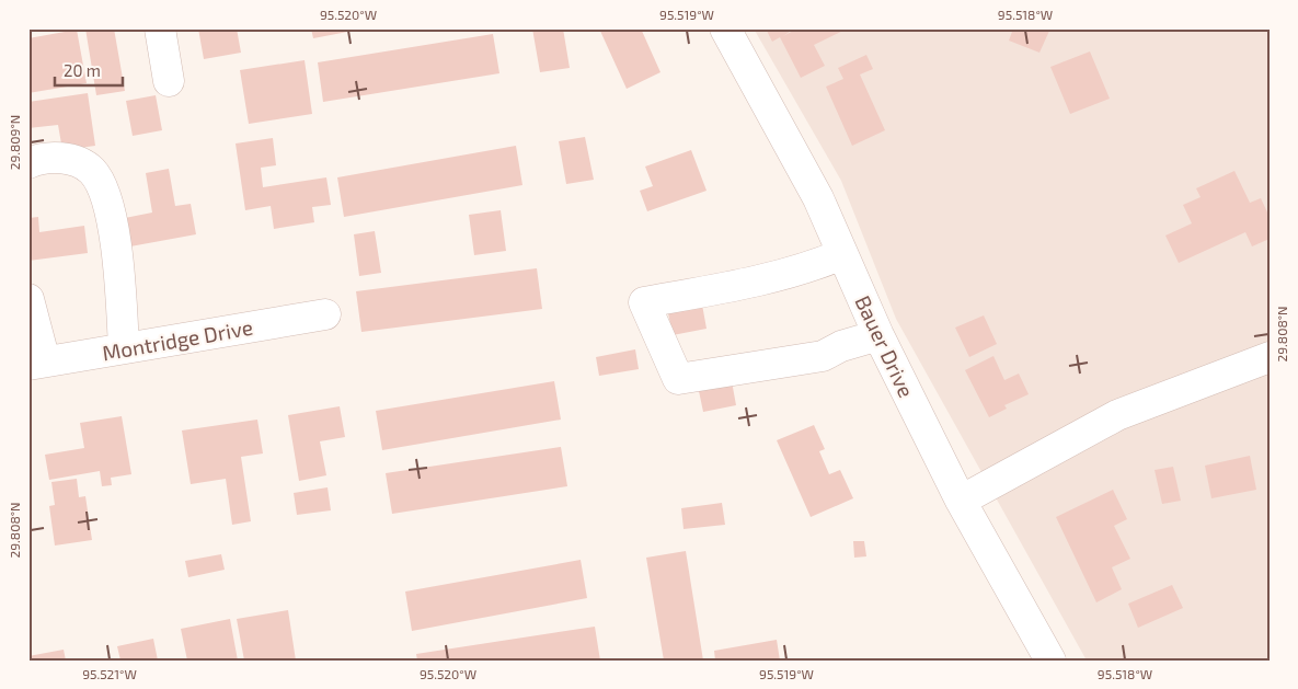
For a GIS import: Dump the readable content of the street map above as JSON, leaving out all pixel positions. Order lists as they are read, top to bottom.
{
  "streets": {
    "street": ["Montridge Drive", "Bauer Drive"]
  },
  "scale_bar": "20 m",
  "coordinates": [
    "95.520°W",
    "95.519°W",
    "95.518°W",
    "29.809°N",
    "29.808°N",
    "95.521°W"
  ]
}
